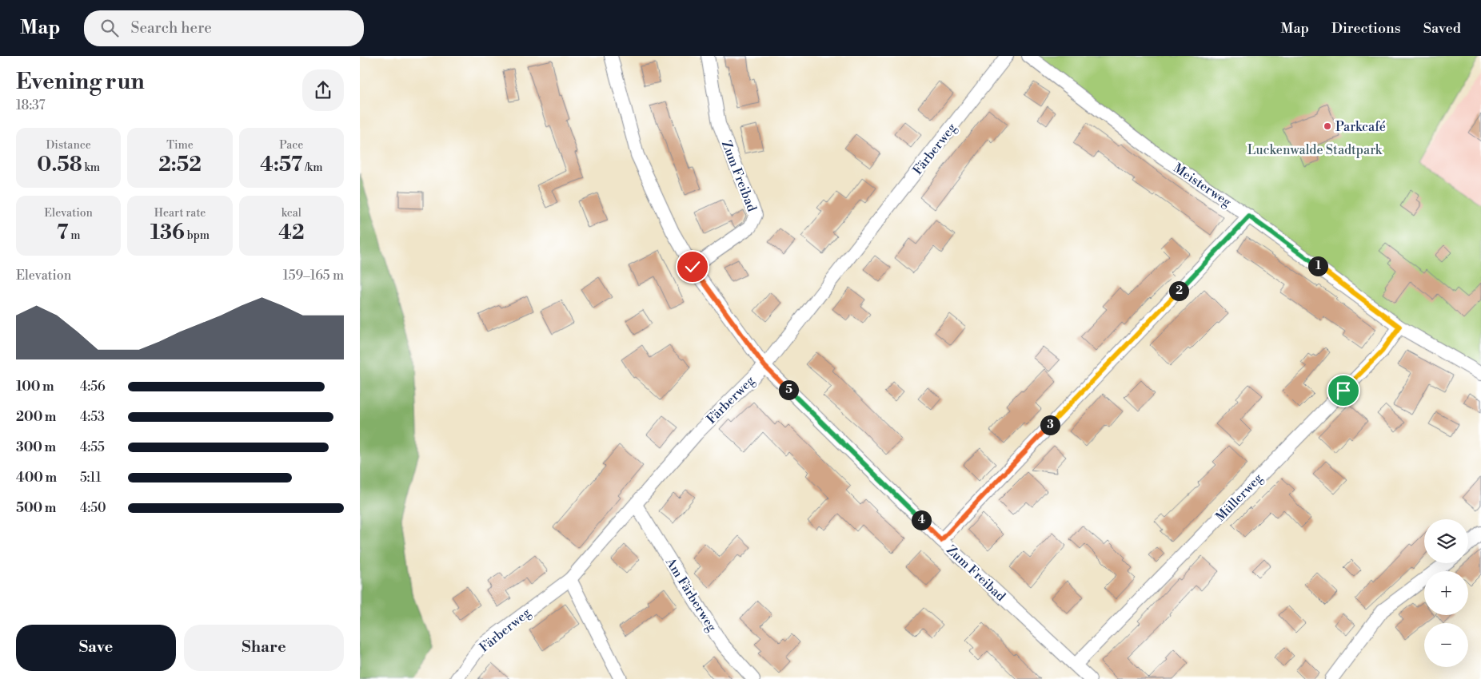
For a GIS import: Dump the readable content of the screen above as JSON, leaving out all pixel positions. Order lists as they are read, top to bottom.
{
  "streets": {
    "street": [
      "Färberweg",
      "Zum Freibad",
      "Meisterweg",
      "Müllerweg",
      "Am Färberweg"
    ]
  },
  "crossings": [
    ["Färberweg", "Zum Freibad"],
    ["Färberweg", "Am Färberweg"],
    ["Zum Freibad", "Müllerweg"],
    ["Meisterweg", "Müllerweg"]
  ],
  "parks": ["Luckenwalde Stadtpark"],
  "places": ["Parkcafé"],
  "page": {
    "header": "Map",
    "search": "Search here",
    "nav": ["Map", "Directions", "Saved"],
    "heading": ["Evening run", "18:37"],
    "stats": [
      ["Distance", "0.58 km"],
      ["Time", "2:52"],
      ["Pace", "4:57 /km"],
      ["Elevation", "7 m"],
      ["Heart rate", "136 bpm"],
      ["kcal", "42"]
    ],
    "pins": [
      "1",
      "2",
      "5",
      "3",
      "4"
    ],
    "chart": ["Elevation", "159–165 m"],
    "list": [
      {
        "name": "100 m",
        "note": "4:56"
      },
      {
        "name": "200 m",
        "note": "4:53"
      },
      {
        "name": "300 m",
        "note": "4:55"
      },
      {
        "name": "400 m",
        "note": "5:11"
      },
      {
        "name": "500 m",
        "note": "4:50"
      }
    ],
    "map_buttons": ["+", "−"],
    "buttons": ["Save", "Share"]
  }
}
